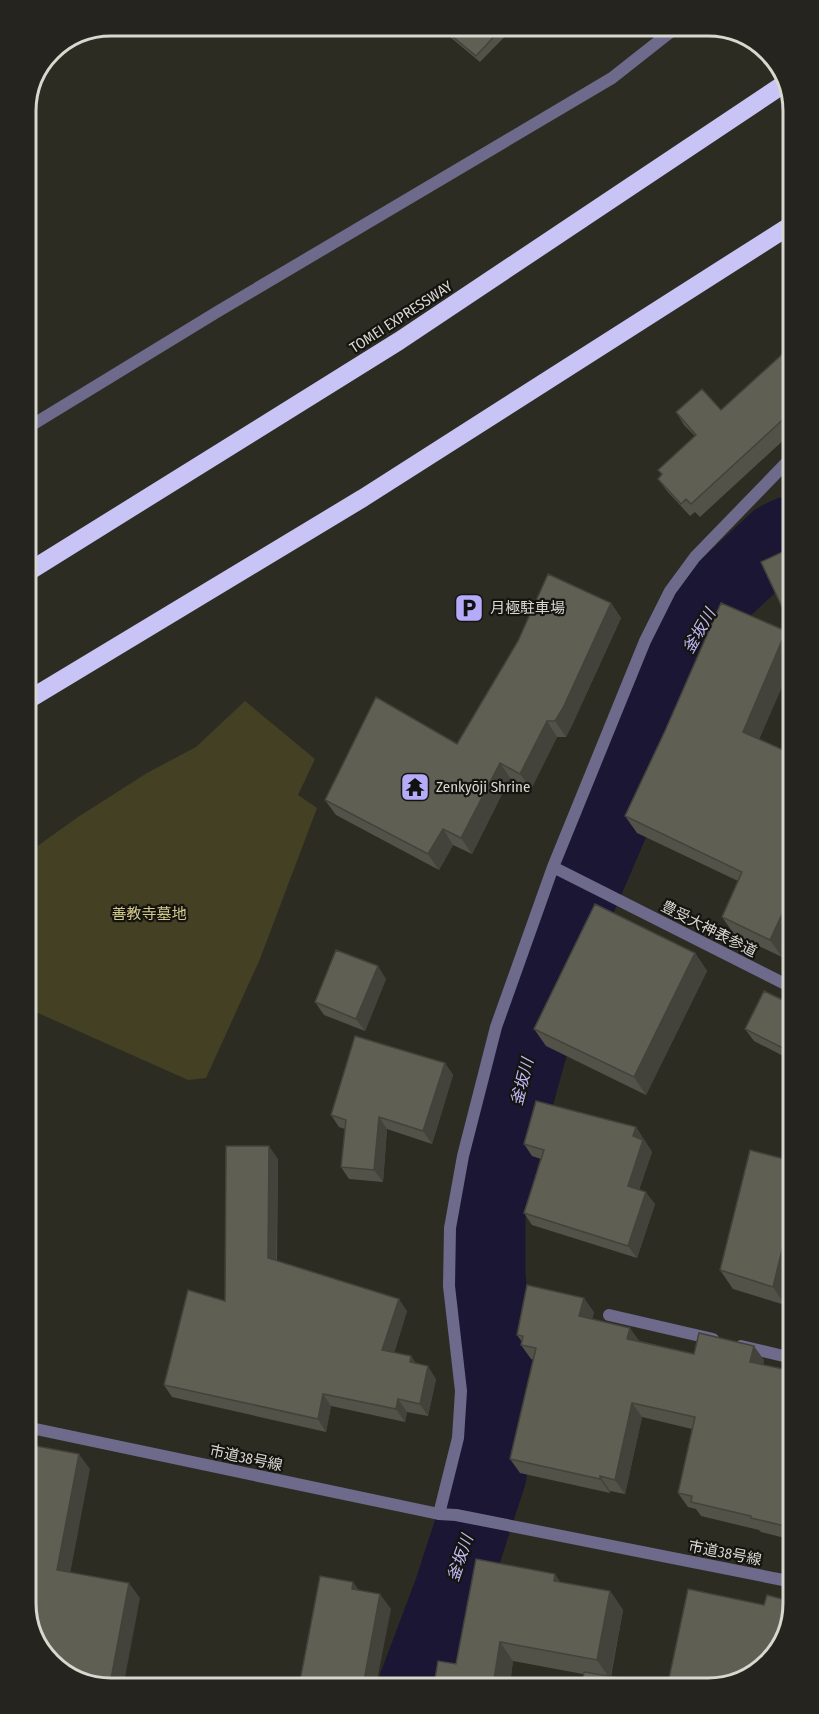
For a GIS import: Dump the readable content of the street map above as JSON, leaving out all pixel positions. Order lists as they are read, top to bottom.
{
  "streets": {
    "highway": ["TOMEI EXPRESSWAY"],
    "street": ["豊受大神表参道", "市道38号線"]
  },
  "water": ["釜坂川"],
  "parks": ["善教寺墓地"],
  "places": {
    "parking": ["月極駐車場"],
    "temple": ["Zenkyōji Shrine"]
  }
}
